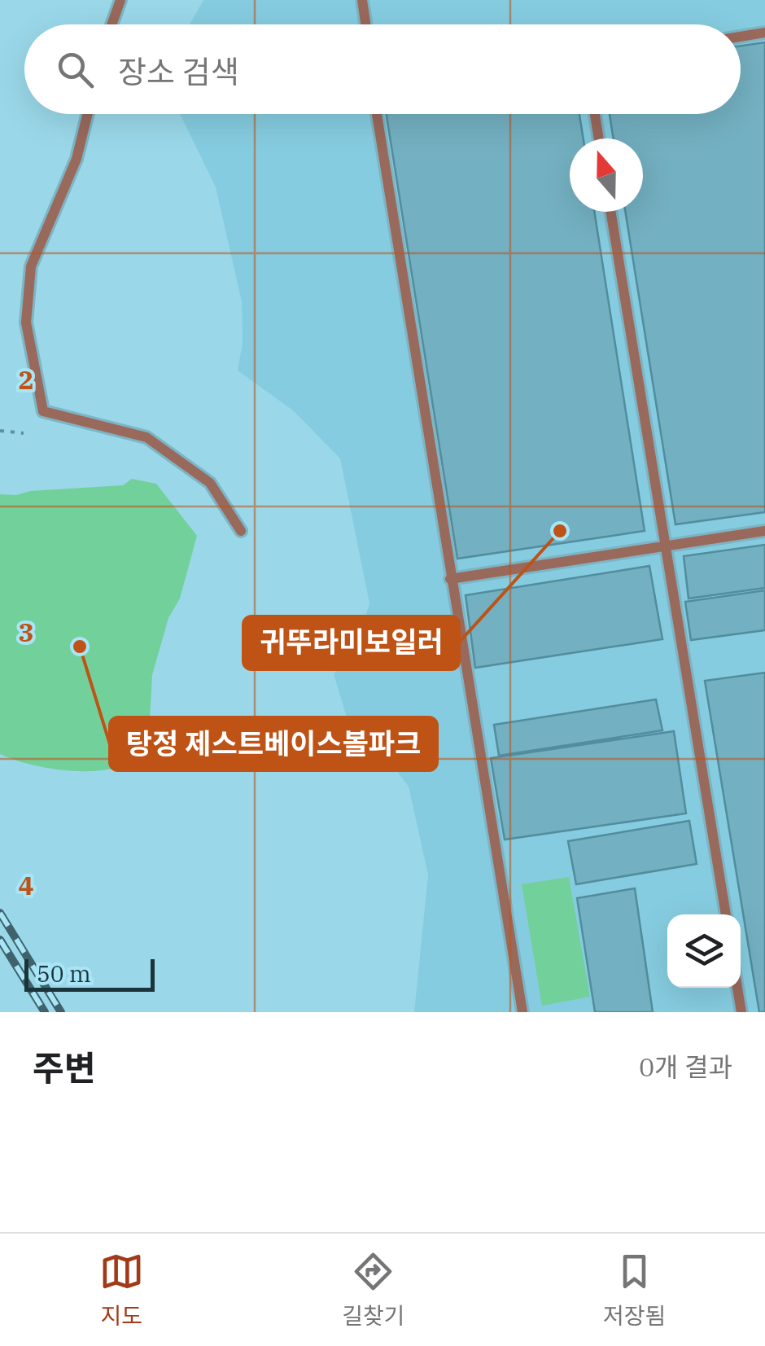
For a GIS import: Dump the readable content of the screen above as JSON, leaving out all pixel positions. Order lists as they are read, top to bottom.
{
  "places": ["귀뚜라미보일러", "탕정 제스트베이스볼파크"],
  "scale_bar": "50 m",
  "north": "top",
  "page": {
    "search": "장소 검색",
    "scale": "50 m",
    "heading": ["주변", "0개 결과"],
    "nav": ["지도", "길찾기", "저장됨"]
  },
  "grid": {
    "rows": ["2", "3", "4"]
  }
}
